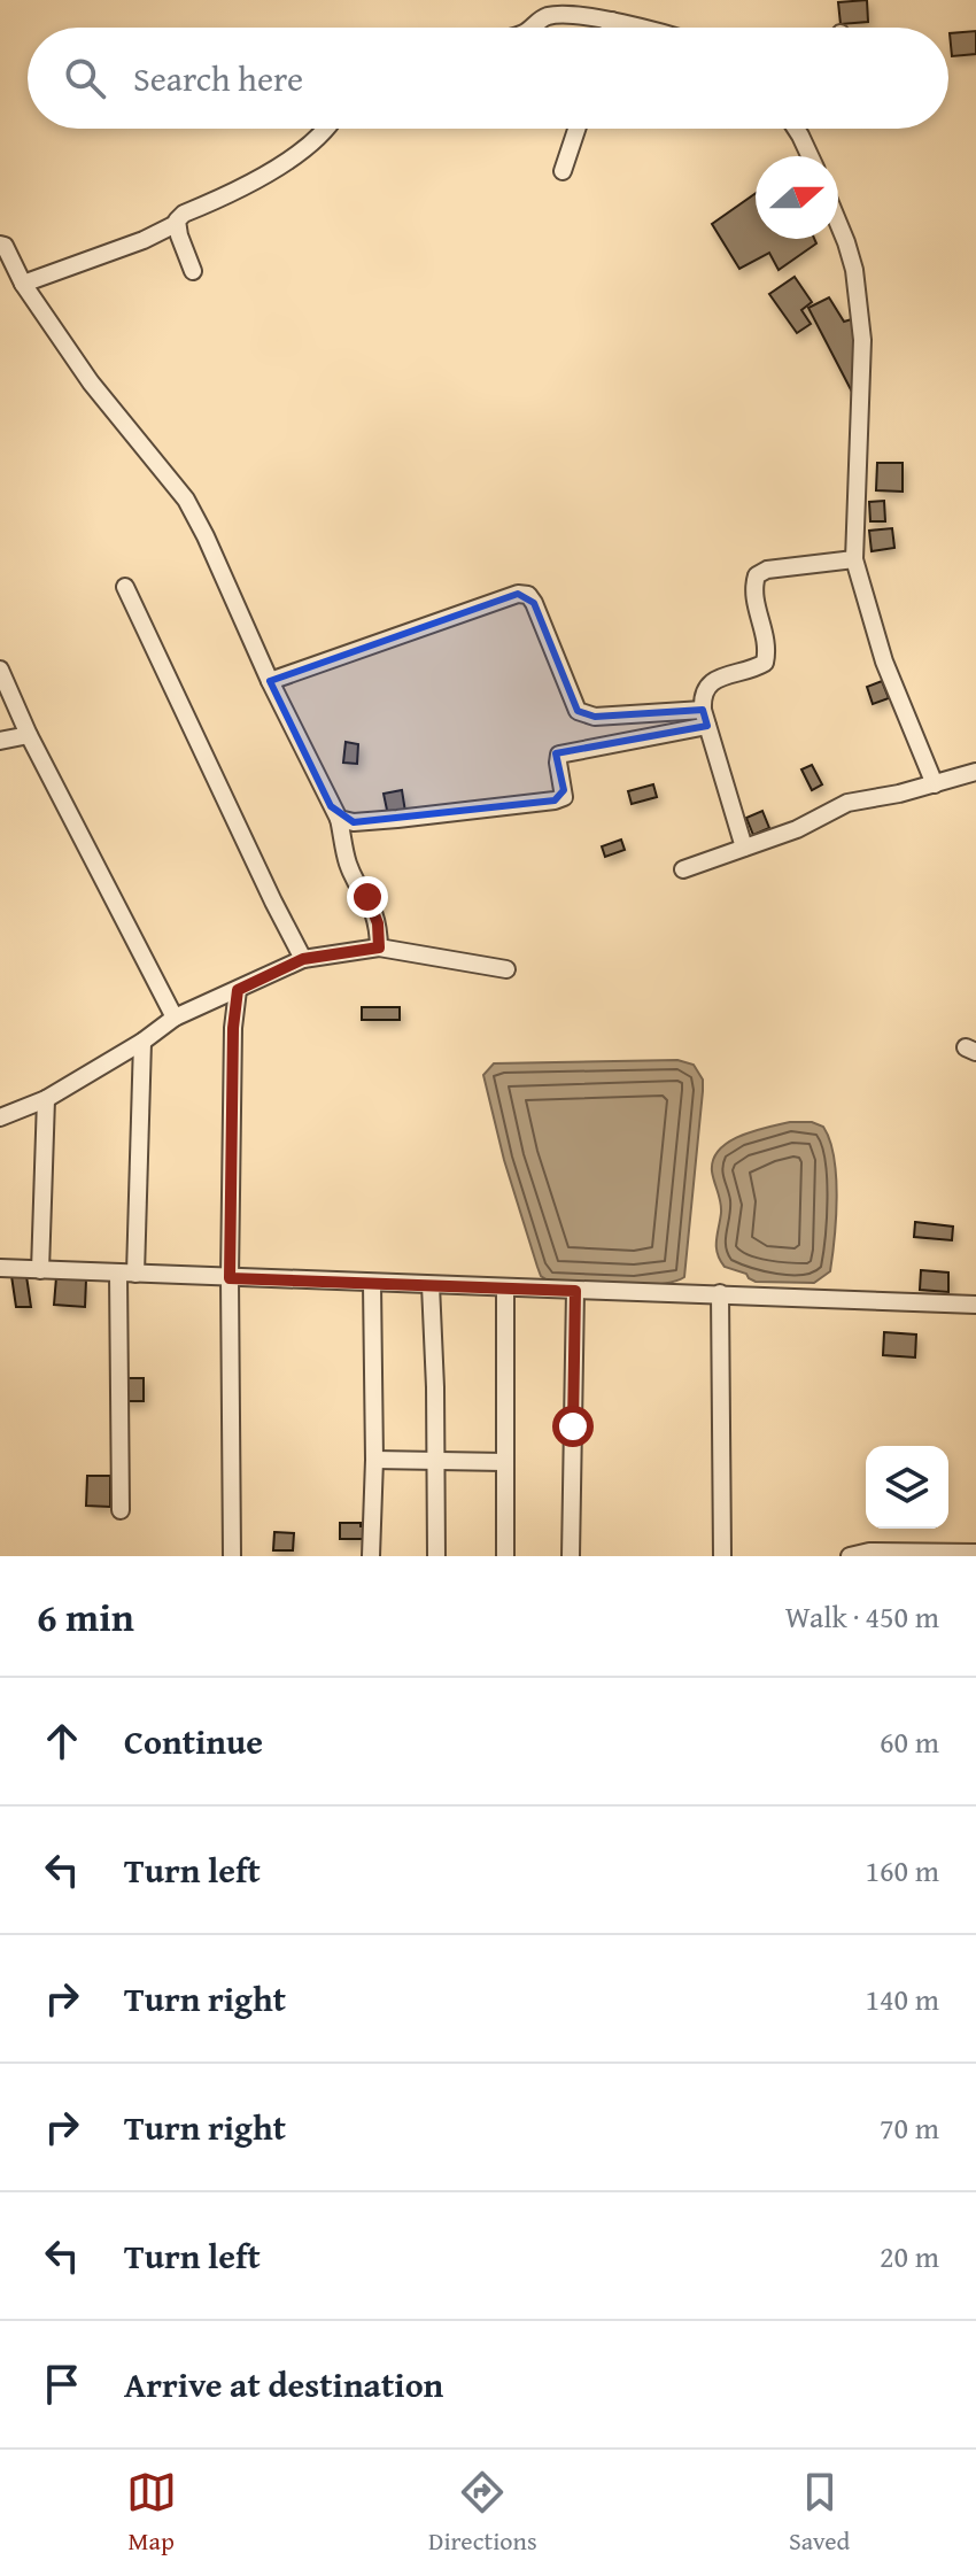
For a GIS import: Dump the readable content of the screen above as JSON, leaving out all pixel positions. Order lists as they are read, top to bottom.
{
  "north": "right",
  "page": {
    "search": "Search here",
    "heading": ["6 min", "Walk · 450 m"],
    "list": [
      ["Continue", "60 m"],
      ["Turn left", "160 m"],
      ["Turn right", "140 m"],
      ["Turn right", "70 m"],
      ["Turn left", "20 m"],
      "Arrive at destination"
    ],
    "nav": ["Map", "Directions", "Saved"]
  }
}
